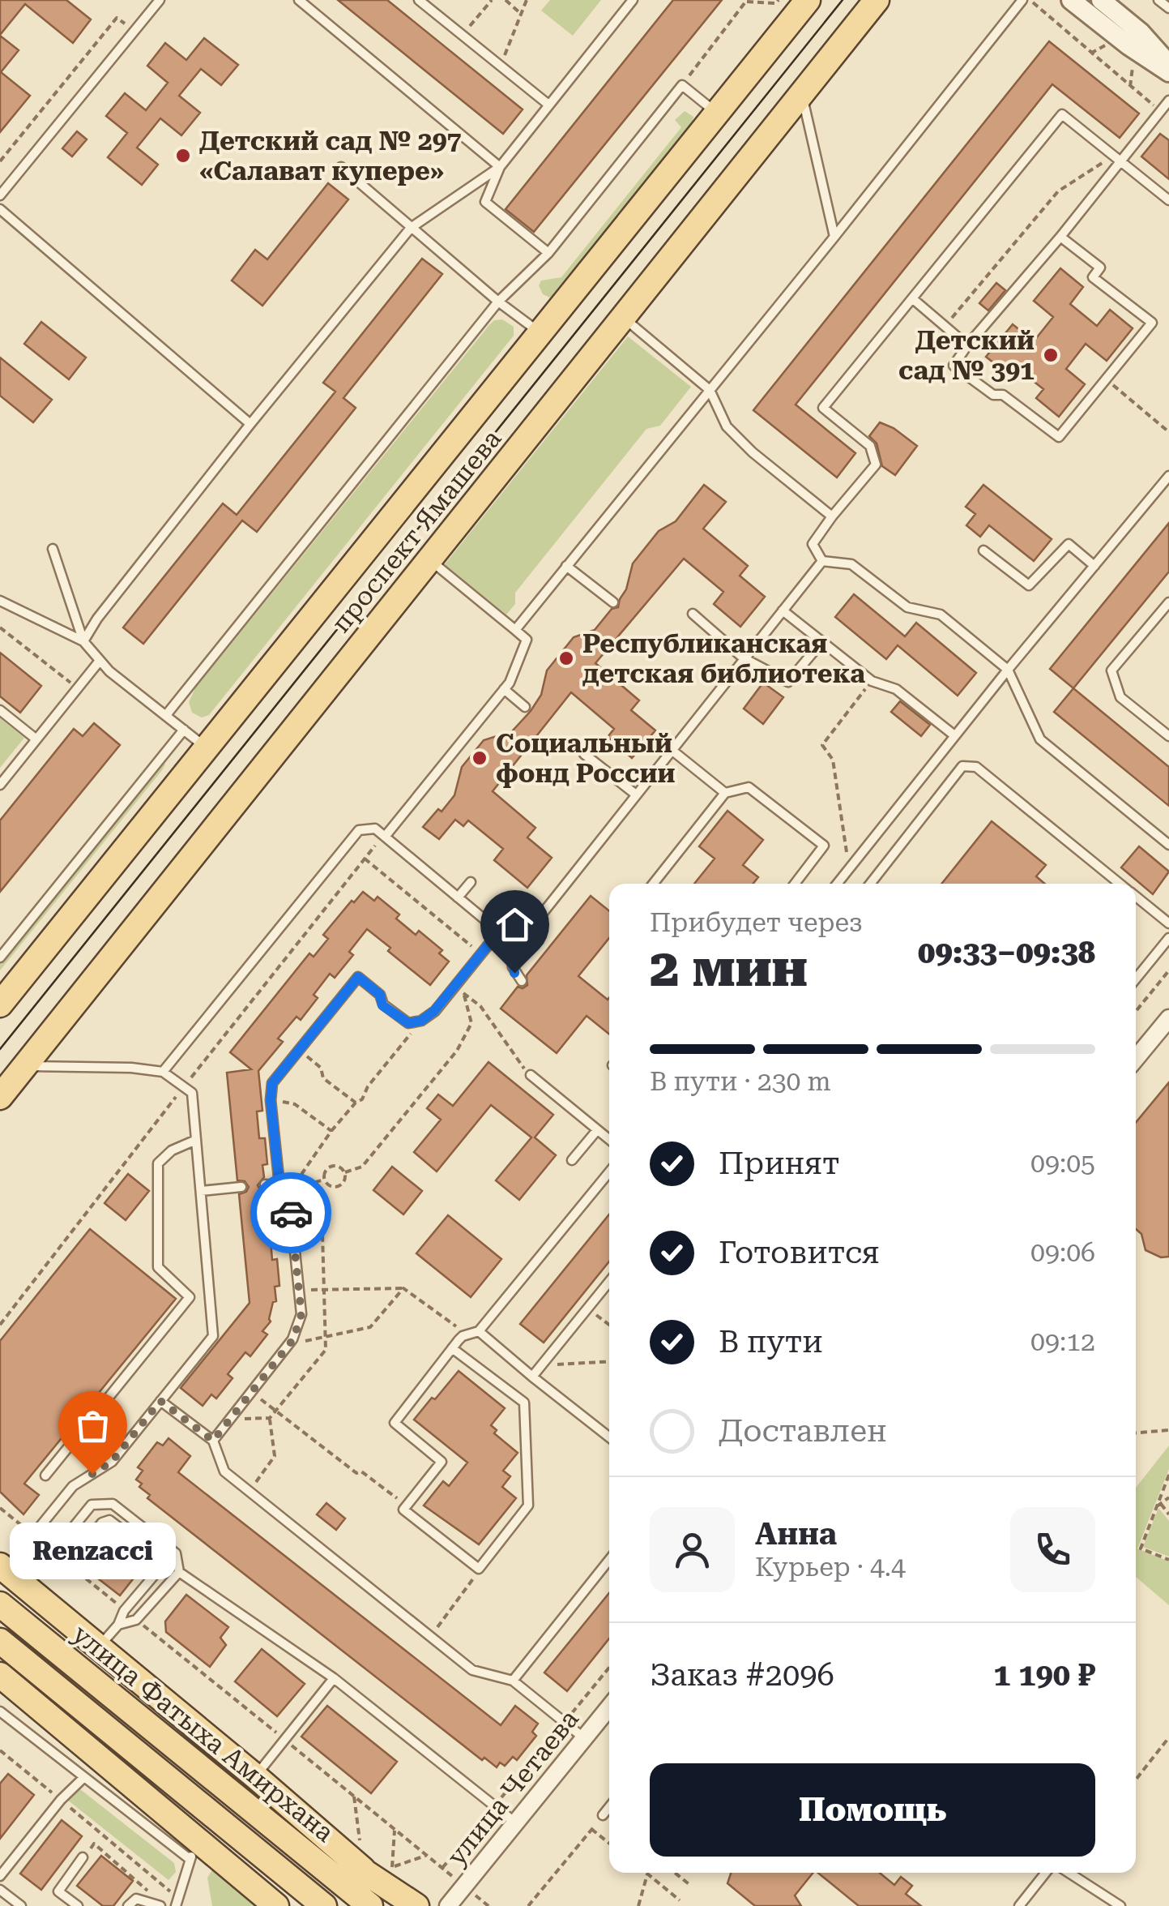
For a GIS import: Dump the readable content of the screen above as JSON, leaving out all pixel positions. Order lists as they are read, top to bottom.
{
  "streets": {
    "main road": ["проспект Ямашева", "улица Фатыха Амирхана"],
    "street": ["улица Четаева"]
  },
  "places": [
    "Детский сад № 297 «Салават купере»",
    "Детский сад № 391",
    "Республиканская детская библиотека",
    "Социальный фонд России",
    "Renzacci"
  ],
  "page": {
    "heading": ["2 мин", "Прибудет через", "09:33–09:38"],
    "panel": [
      "Анна",
      "Курьер · 4.4",
      "Заказ #2096",
      "1 190 ₽"
    ],
    "bar": "В пути · 230 m",
    "list": [
      ["Принят", "09:05"],
      ["Готовится", "09:06"],
      ["В пути", "09:12"],
      "Доставлен"
    ],
    "bubble": "Renzacci",
    "buttons": "Помощь"
  }
}
